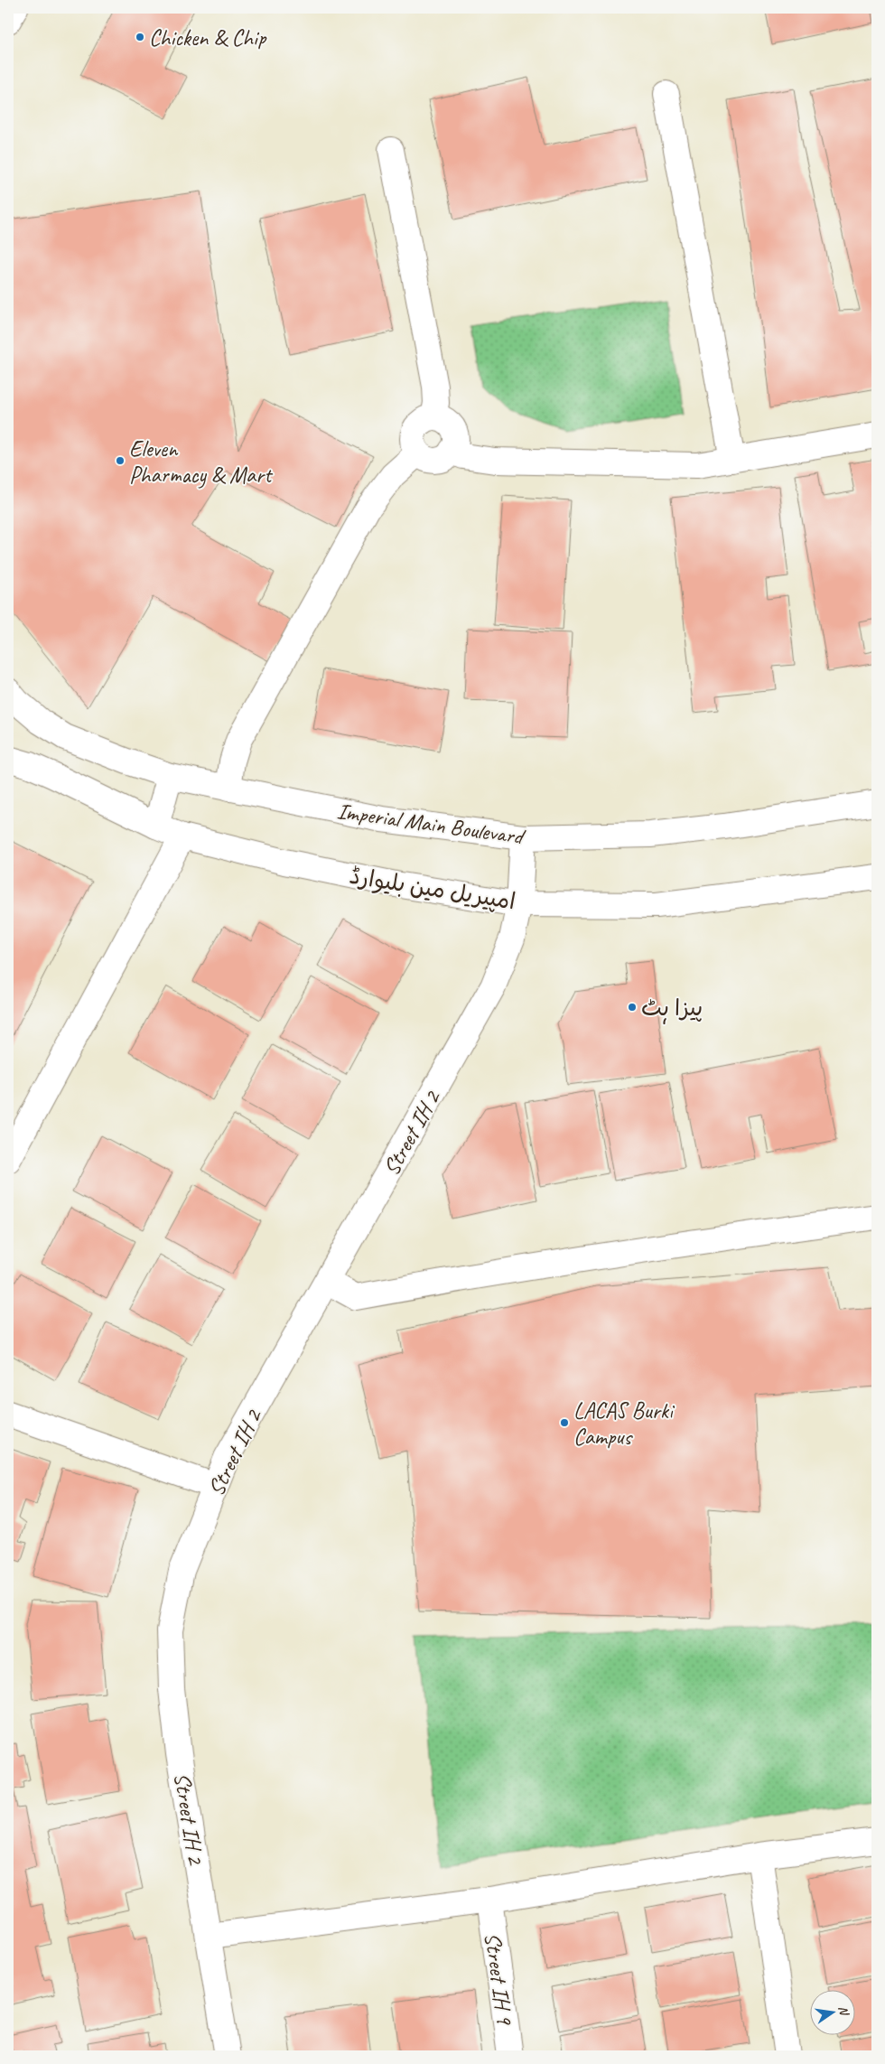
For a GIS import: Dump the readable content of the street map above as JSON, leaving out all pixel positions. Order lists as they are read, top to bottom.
{
  "streets": {
    "street": [
      "Imperial Main Boulevard",
      "امپیریل مین بلیوارڈ",
      "Street IH 2",
      "Street IH 9"
    ]
  },
  "crossings": [
    ["Imperial Main Boulevard", "Street IH 2"],
    ["امپیریل مین بلیوارڈ", "Street IH 2"]
  ],
  "places": [
    "Chicken & Chip",
    "Eleven Pharmacy & Mart",
    "پیزا ہٹ",
    "LACAS Burki Campus"
  ],
  "north": "right"
}
